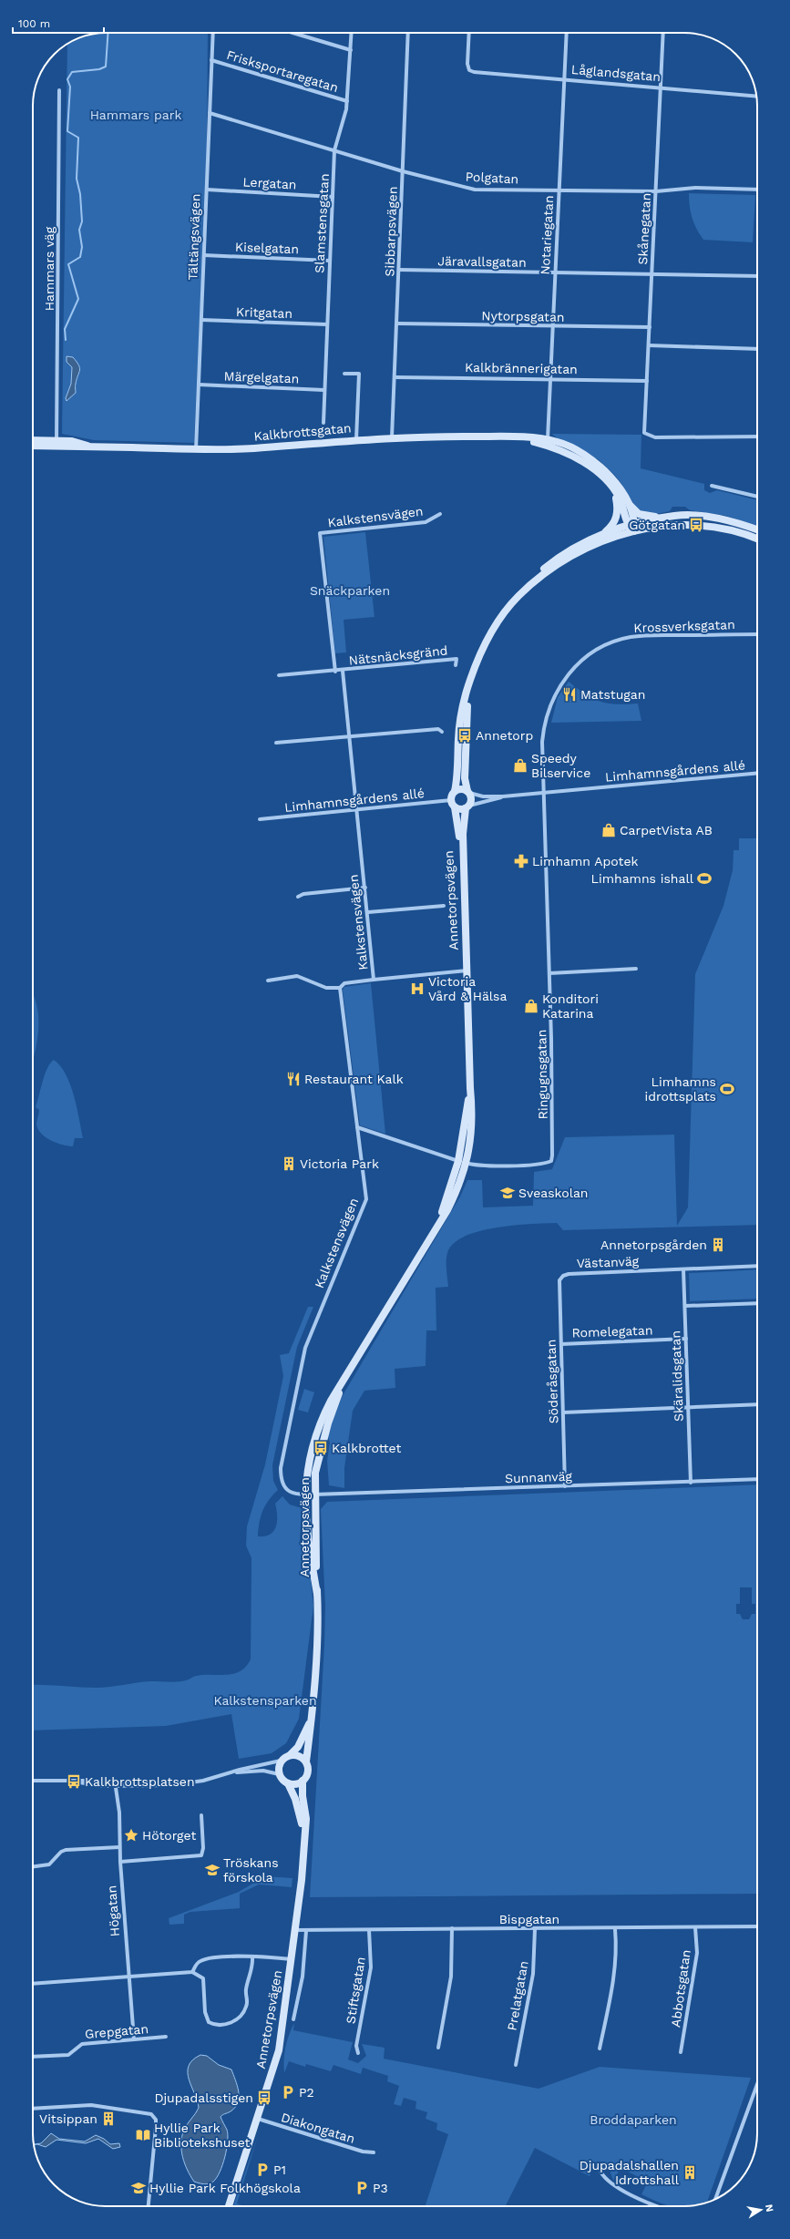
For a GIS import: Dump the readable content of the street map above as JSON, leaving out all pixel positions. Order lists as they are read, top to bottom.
{
  "streets": {
    "main road": ["Kalkbrottsgatan", "Annetorpsvägen"],
    "street": [
      "Frisksportaregatan",
      "Låglandsgatan",
      "Polgatan",
      "Lergatan",
      "Slamstensgatan",
      "Skånegatan",
      "Sibbarpsvägen",
      "Notariegatan",
      "Tältängsvägen",
      "Kiselgatan",
      "Järavallsgatan",
      "Hammars väg",
      "Kritgatan",
      "Nytorpsgatan",
      "Kalkbrännerigatan",
      "Märgelgatan",
      "Kalkstensvägen",
      "Krossverksgatan",
      "Nätsnäcksgränd",
      "Limhamnsgårdens allé",
      "Ringugnsgatan",
      "Västanväg",
      "Romelegatan",
      "Skäralidsgatan",
      "Söderåsgatan",
      "Sunnanväg",
      "Högatan",
      "Bispgatan",
      "Abbotsgatan",
      "Stiftsgatan",
      "Prelatgatan",
      "Grepgatan",
      "Diakongatan"
    ]
  },
  "crossings": [
    ["Frisksportaregatan", "Slamstensgatan"],
    ["Frisksportaregatan", "Tältängsvägen"],
    ["Låglandsgatan", "Skånegatan"],
    ["Låglandsgatan", "Notariegatan"],
    ["Polgatan", "Slamstensgatan"],
    ["Polgatan", "Skånegatan"],
    ["Polgatan", "Sibbarpsvägen"],
    ["Polgatan", "Notariegatan"],
    ["Polgatan", "Tältängsvägen"],
    ["Lergatan", "Slamstensgatan"],
    ["Lergatan", "Tältängsvägen"],
    ["Slamstensgatan", "Kiselgatan"],
    ["Slamstensgatan", "Kritgatan"],
    ["Slamstensgatan", "Märgelgatan"],
    ["Skånegatan", "Järavallsgatan"],
    ["Skånegatan", "Nytorpsgatan"],
    ["Skånegatan", "Kalkbrännerigatan"],
    ["Sibbarpsvägen", "Järavallsgatan"],
    ["Sibbarpsvägen", "Nytorpsgatan"],
    ["Sibbarpsvägen", "Kalkbrännerigatan"],
    ["Sibbarpsvägen", "Kalkbrottsgatan"],
    ["Notariegatan", "Järavallsgatan"],
    ["Notariegatan", "Nytorpsgatan"],
    ["Notariegatan", "Kalkbrännerigatan"],
    ["Notariegatan", "Kalkbrottsgatan"],
    ["Tältängsvägen", "Kiselgatan"],
    ["Tältängsvägen", "Kritgatan"],
    ["Tältängsvägen", "Märgelgatan"],
    ["Tältängsvägen", "Kalkbrottsgatan"],
    ["Hammars väg", "Kalkbrottsgatan"],
    ["Kalkbrottsgatan", "Annetorpsvägen"],
    ["Kalkstensvägen", "Nätsnäcksgränd"],
    ["Kalkstensvägen", "Limhamnsgårdens allé"],
    ["Kalkstensvägen", "Annetorpsvägen"],
    ["Kalkstensvägen", "Sunnanväg"],
    ["Krossverksgatan", "Limhamnsgårdens allé"],
    ["Krossverksgatan", "Ringugnsgatan"],
    ["Limhamnsgårdens allé", "Annetorpsvägen"],
    ["Limhamnsgårdens allé", "Ringugnsgatan"],
    ["Annetorpsvägen", "Ringugnsgatan"],
    ["Annetorpsvägen", "Sunnanväg"],
    ["Annetorpsvägen", "Bispgatan"],
    ["Annetorpsvägen", "Diakongatan"],
    ["Västanväg", "Skäralidsgatan"],
    ["Västanväg", "Söderåsgatan"],
    ["Romelegatan", "Skäralidsgatan"],
    ["Romelegatan", "Söderåsgatan"],
    ["Skäralidsgatan", "Sunnanväg"],
    ["Söderåsgatan", "Sunnanväg"],
    ["Högatan", "Grepgatan"],
    ["Bispgatan", "Abbotsgatan"],
    ["Bispgatan", "Stiftsgatan"],
    ["Bispgatan", "Prelatgatan"]
  ],
  "parks": [
    "Hammars park",
    "Snäckparken",
    "Kalkstensparken",
    "Broddaparken"
  ],
  "places": {
    "bus stop": [
      "Götgatan",
      "Annetorp",
      "Kalkbrottet",
      "Kalkbrottsplatsen",
      "Djupadalsstigen"
    ],
    "restaurant": ["Matstugan", "Restaurant Kalk"],
    "shop": ["Speedy Bilservice", "CarpetVista AB", "Konditori Katarina"],
    "pharmacy": ["Limhamn Apotek"],
    "sports": ["Limhamns ishall", "Limhamns idrottsplats"],
    "hospital": ["Victoria Vård & Hälsa"],
    "building": [
      "Victoria Park",
      "Annetorpsgården",
      "Vitsippan",
      "Djupadalshallen Idrottshall"
    ],
    "school or university": ["Sveaskolan", "Tröskans förskola", "Hyllie Park Folkhögskola"],
    "place": ["Hötorget"],
    "parking": ["P2", "P1", "P3"],
    "library": ["Hyllie Park Bibliotekshuset"]
  },
  "scale_bar": "100 m",
  "north": "right"
}
